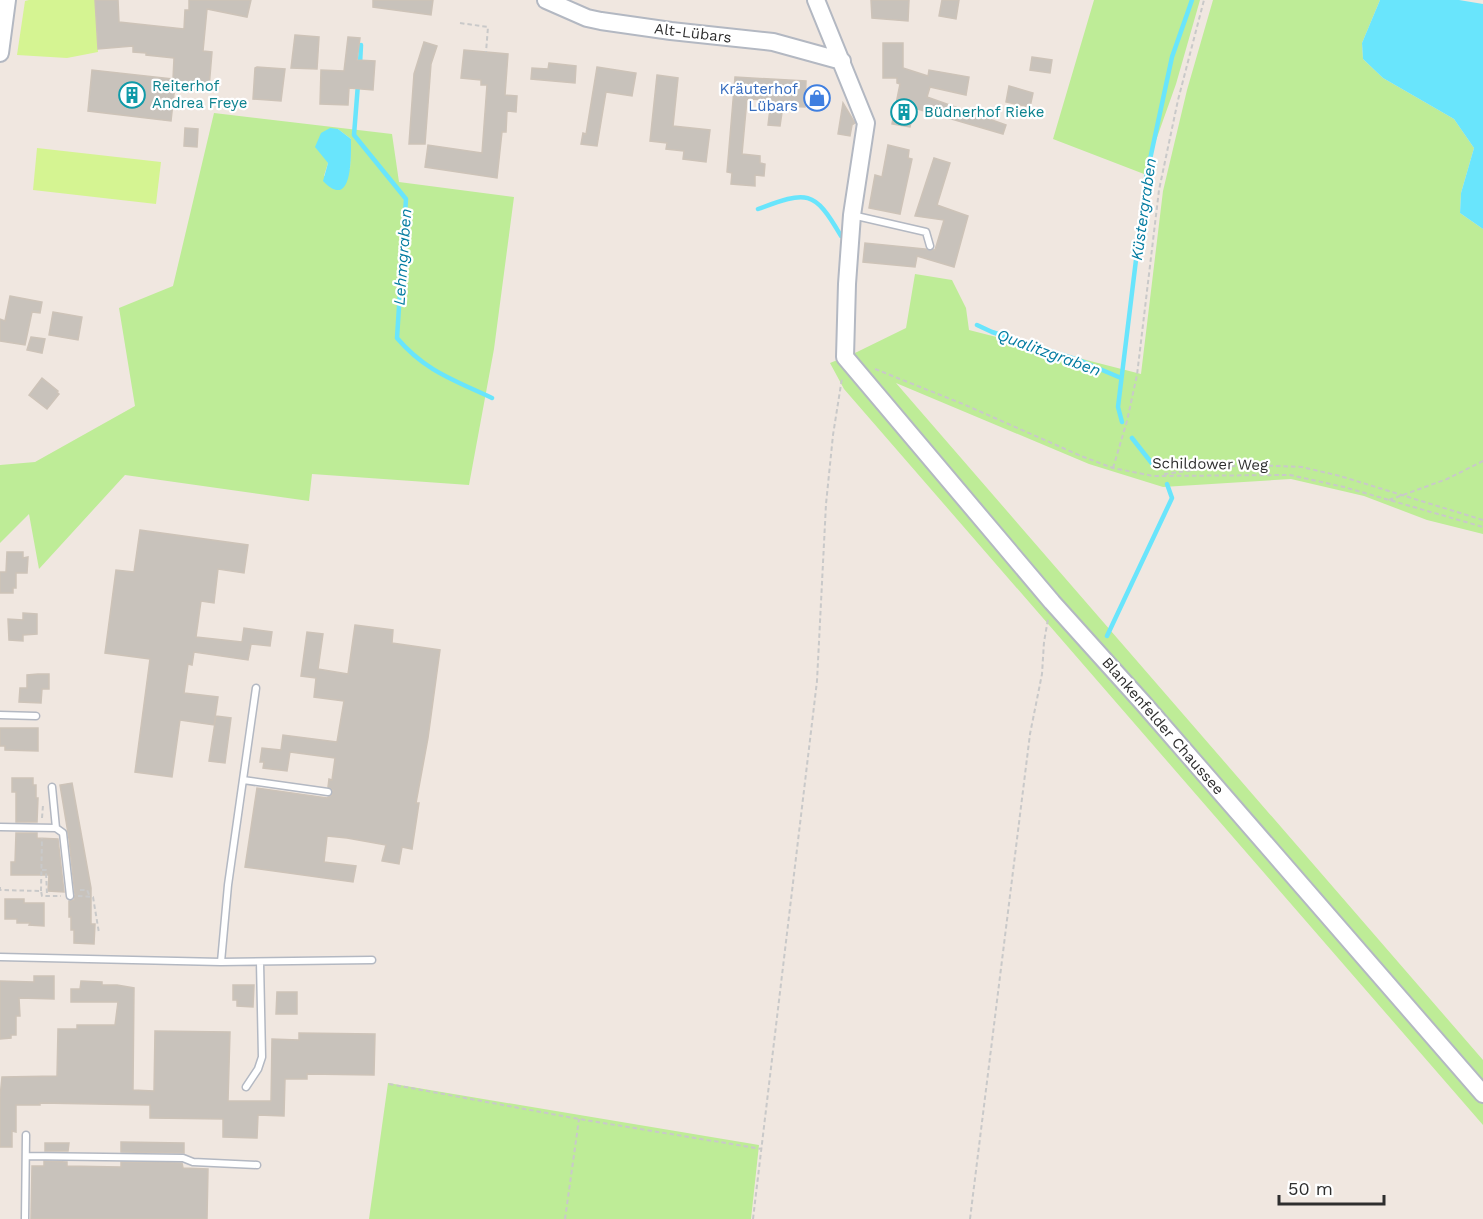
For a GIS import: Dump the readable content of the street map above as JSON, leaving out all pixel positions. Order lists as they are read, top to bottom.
{
  "streets": {
    "street": ["Alt-Lübars", "Blankenfelder Chaussee"],
    "path": ["Schildower Weg"]
  },
  "crossings": [
    ["Schildower Weg", "Blankenfelder Chaussee"]
  ],
  "water": ["Küstergraben", "Lehmgraben", "Qualitzgraben"],
  "places": {
    "building": ["Reiterhof Andrea Freye", "Büdnerhof Rieke"],
    "shop": ["Kräuterhof Lübars"]
  },
  "scale_bar": "50 m"
}
